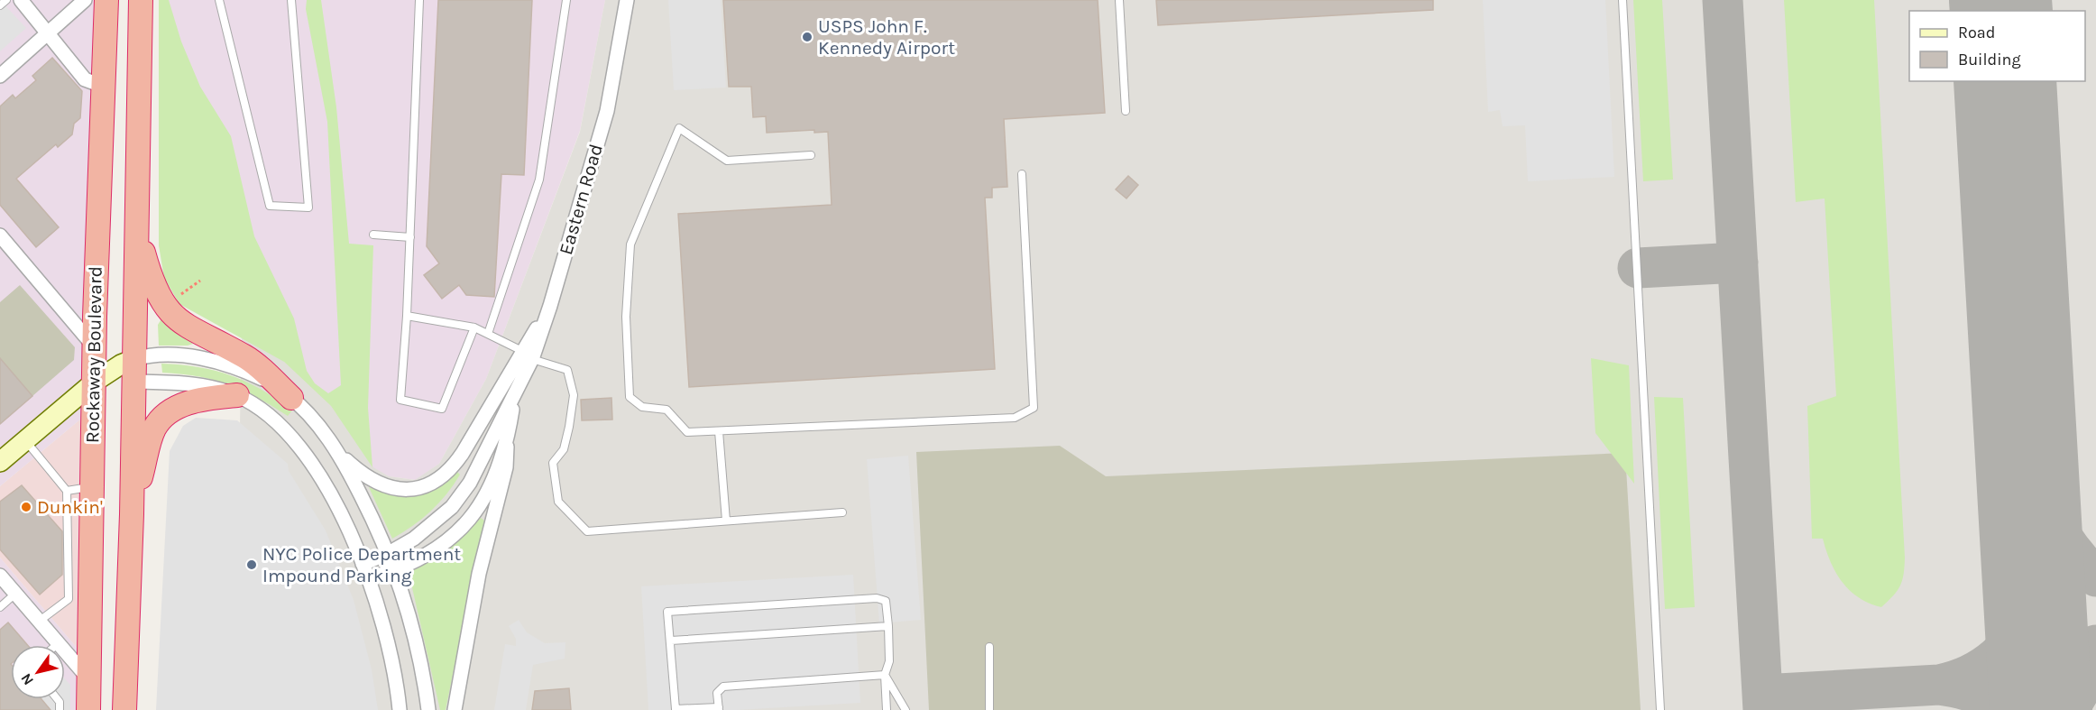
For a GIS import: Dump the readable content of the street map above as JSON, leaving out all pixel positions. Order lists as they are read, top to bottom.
{
  "streets": {
    "highway": ["Rockaway Boulevard"],
    "street": ["Eastern Road"]
  },
  "places": ["USPS John F. Kennedy Airport", "Dunkin'", "NYC Police Department Impound Parking"],
  "legend": ["Road", "Building"],
  "north": "bottom left"
}
